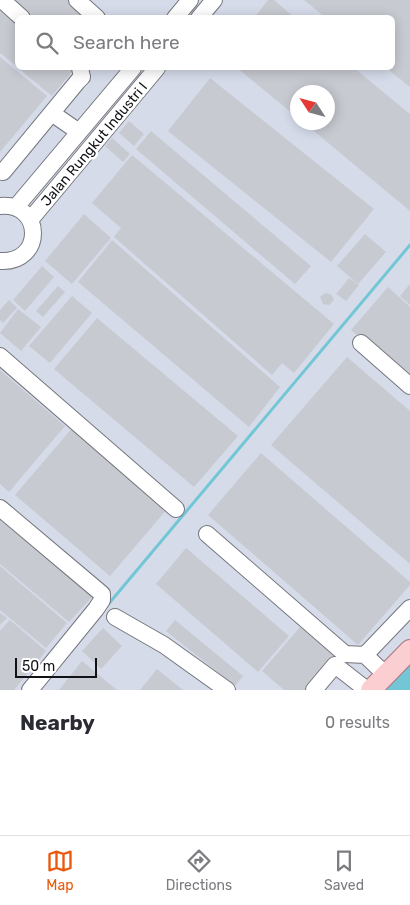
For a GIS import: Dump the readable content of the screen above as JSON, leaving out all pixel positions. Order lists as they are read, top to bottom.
{
  "streets": {
    "street": ["Jalan Rungkut Industri I"]
  },
  "scale_bar": "50 m",
  "north": "top left",
  "page": {
    "search": "Search here",
    "scale": "50 m",
    "heading": ["Nearby", "0 results"],
    "nav": ["Map", "Directions", "Saved"]
  }
}
